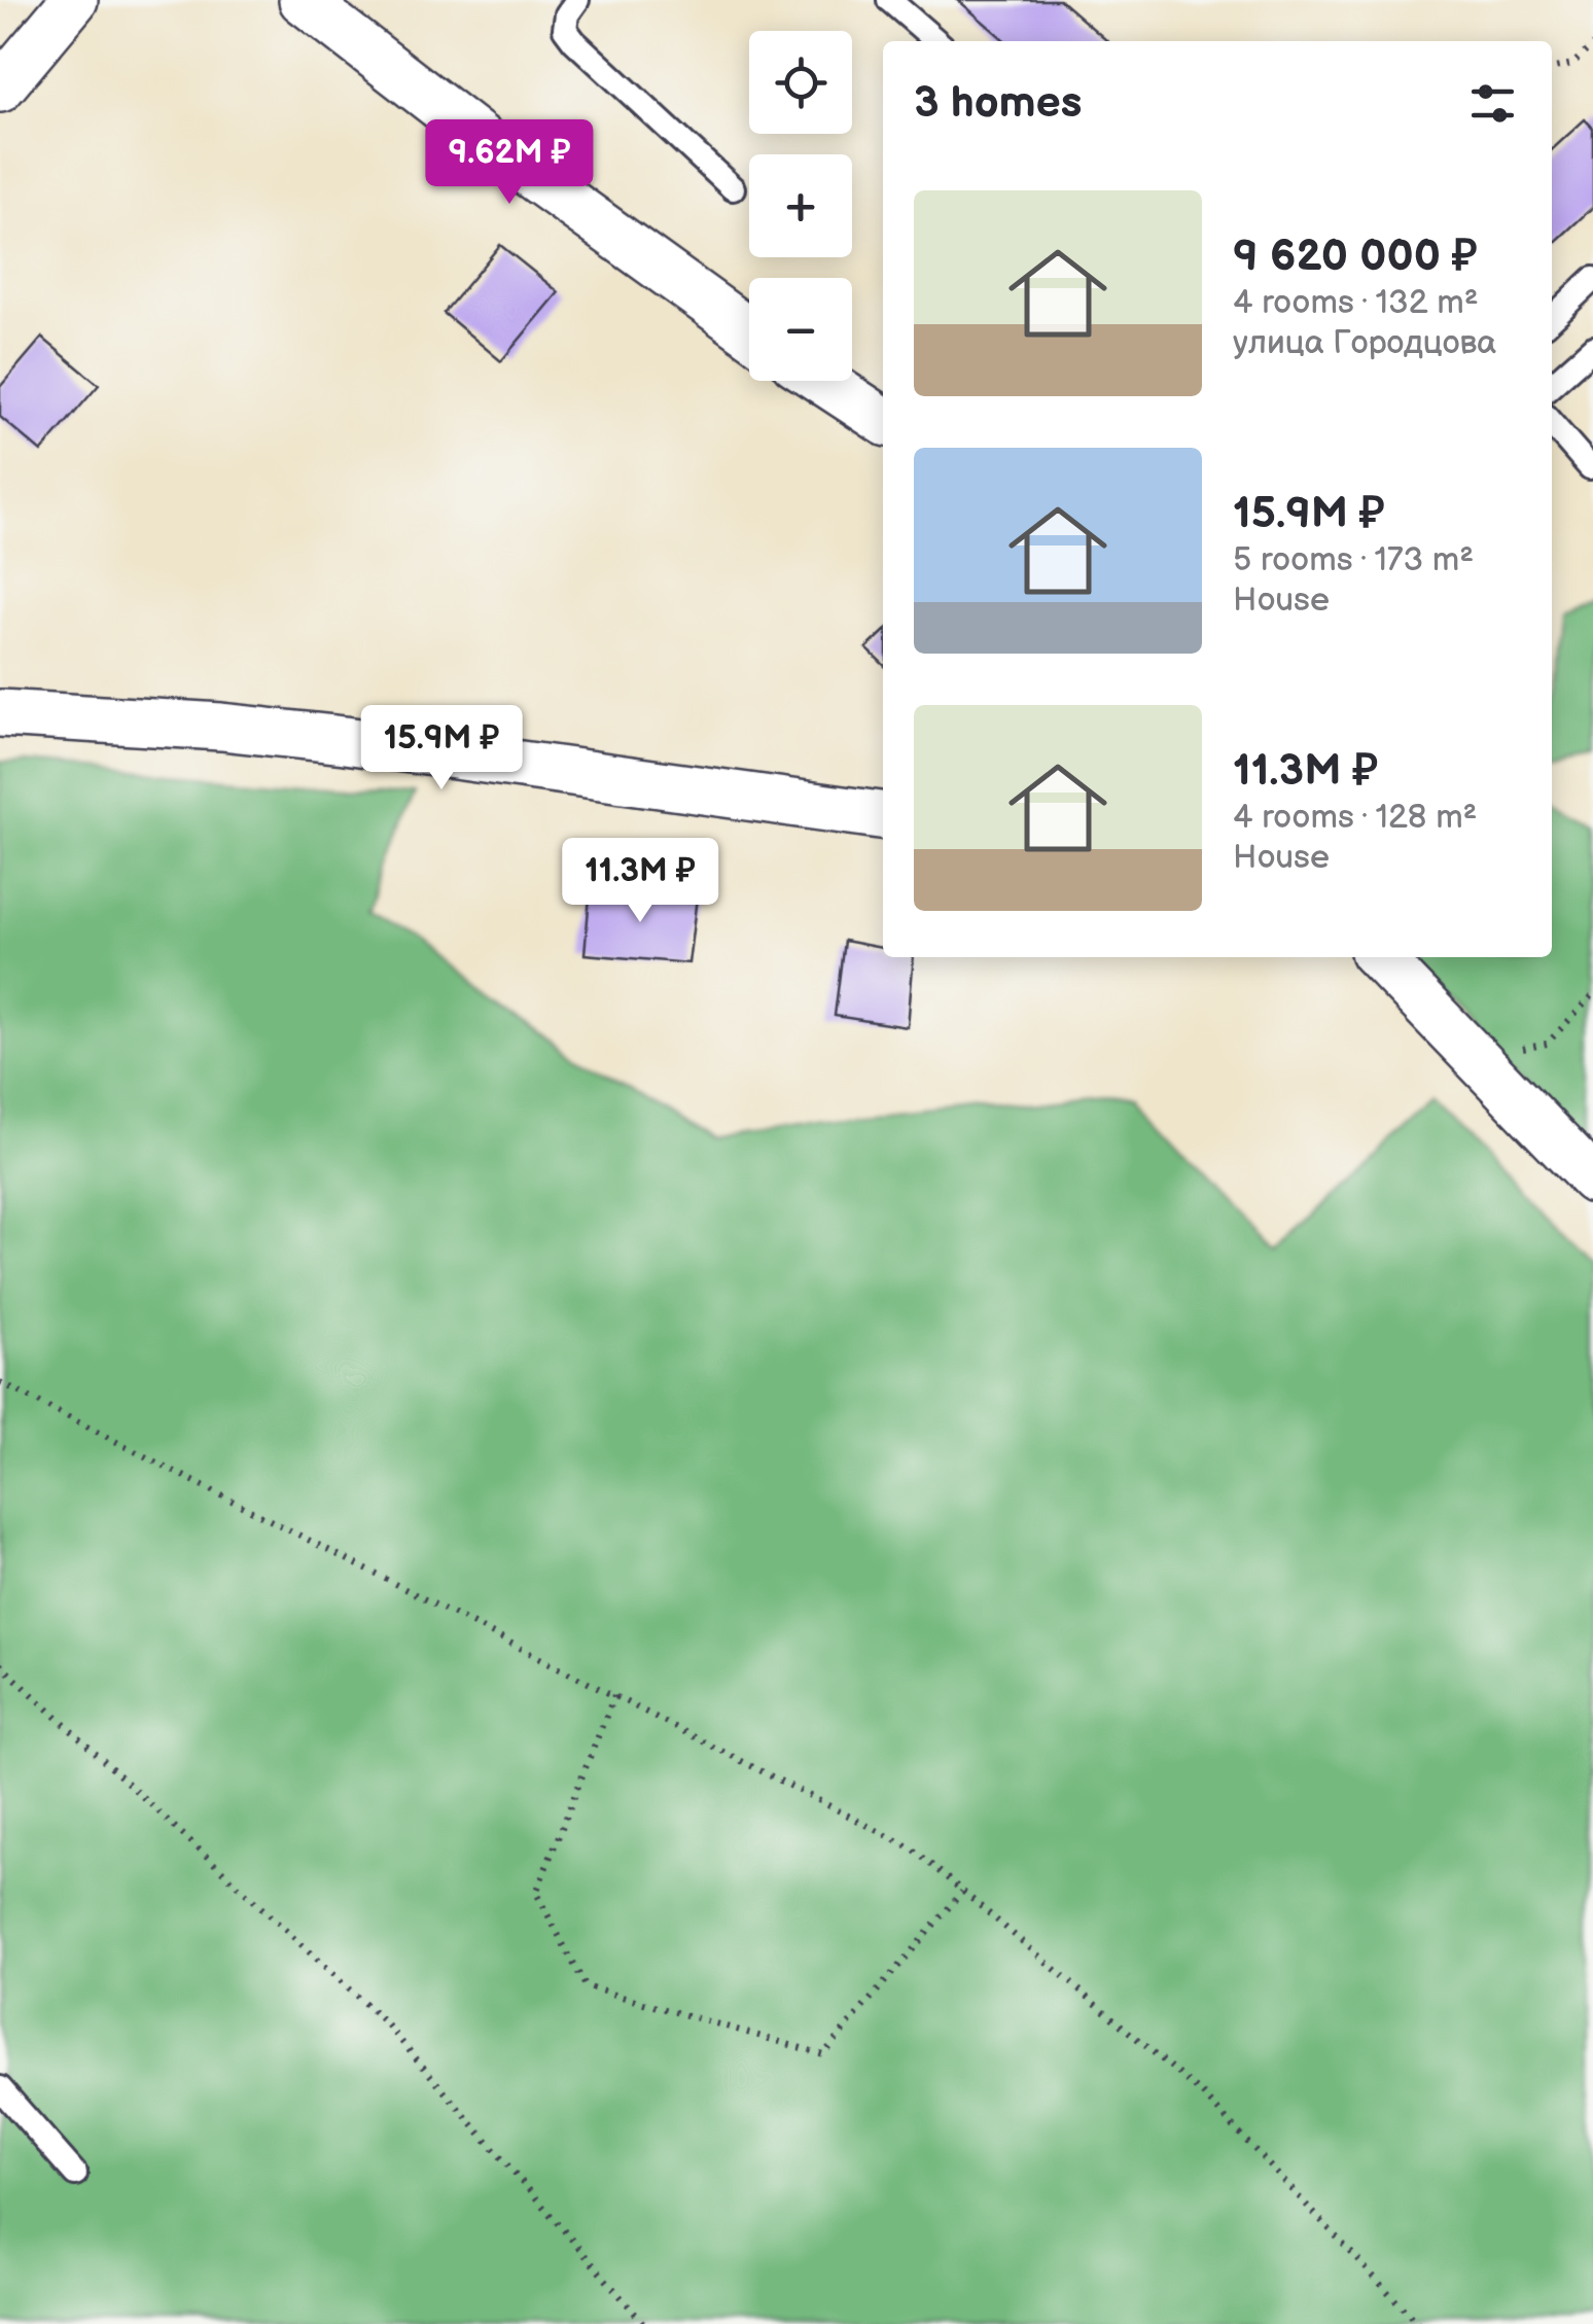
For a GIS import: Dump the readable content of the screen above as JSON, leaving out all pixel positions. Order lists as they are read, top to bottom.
{
  "page": {
    "map_buttons": ["+", "−"],
    "heading": "3 homes",
    "price": ["9.62M ₽", "15.9M ₽", "11.3M ₽"],
    "list": [
      {
        "name": "9 620 000 ₽",
        "note": "4 rooms · 132 m² · улица Городцова"
      },
      {
        "name": "15.9M ₽",
        "note": "5 rooms · 173 m² · House"
      },
      {
        "name": "11.3M ₽",
        "note": "4 rooms · 128 m² · House"
      }
    ]
  }
}
